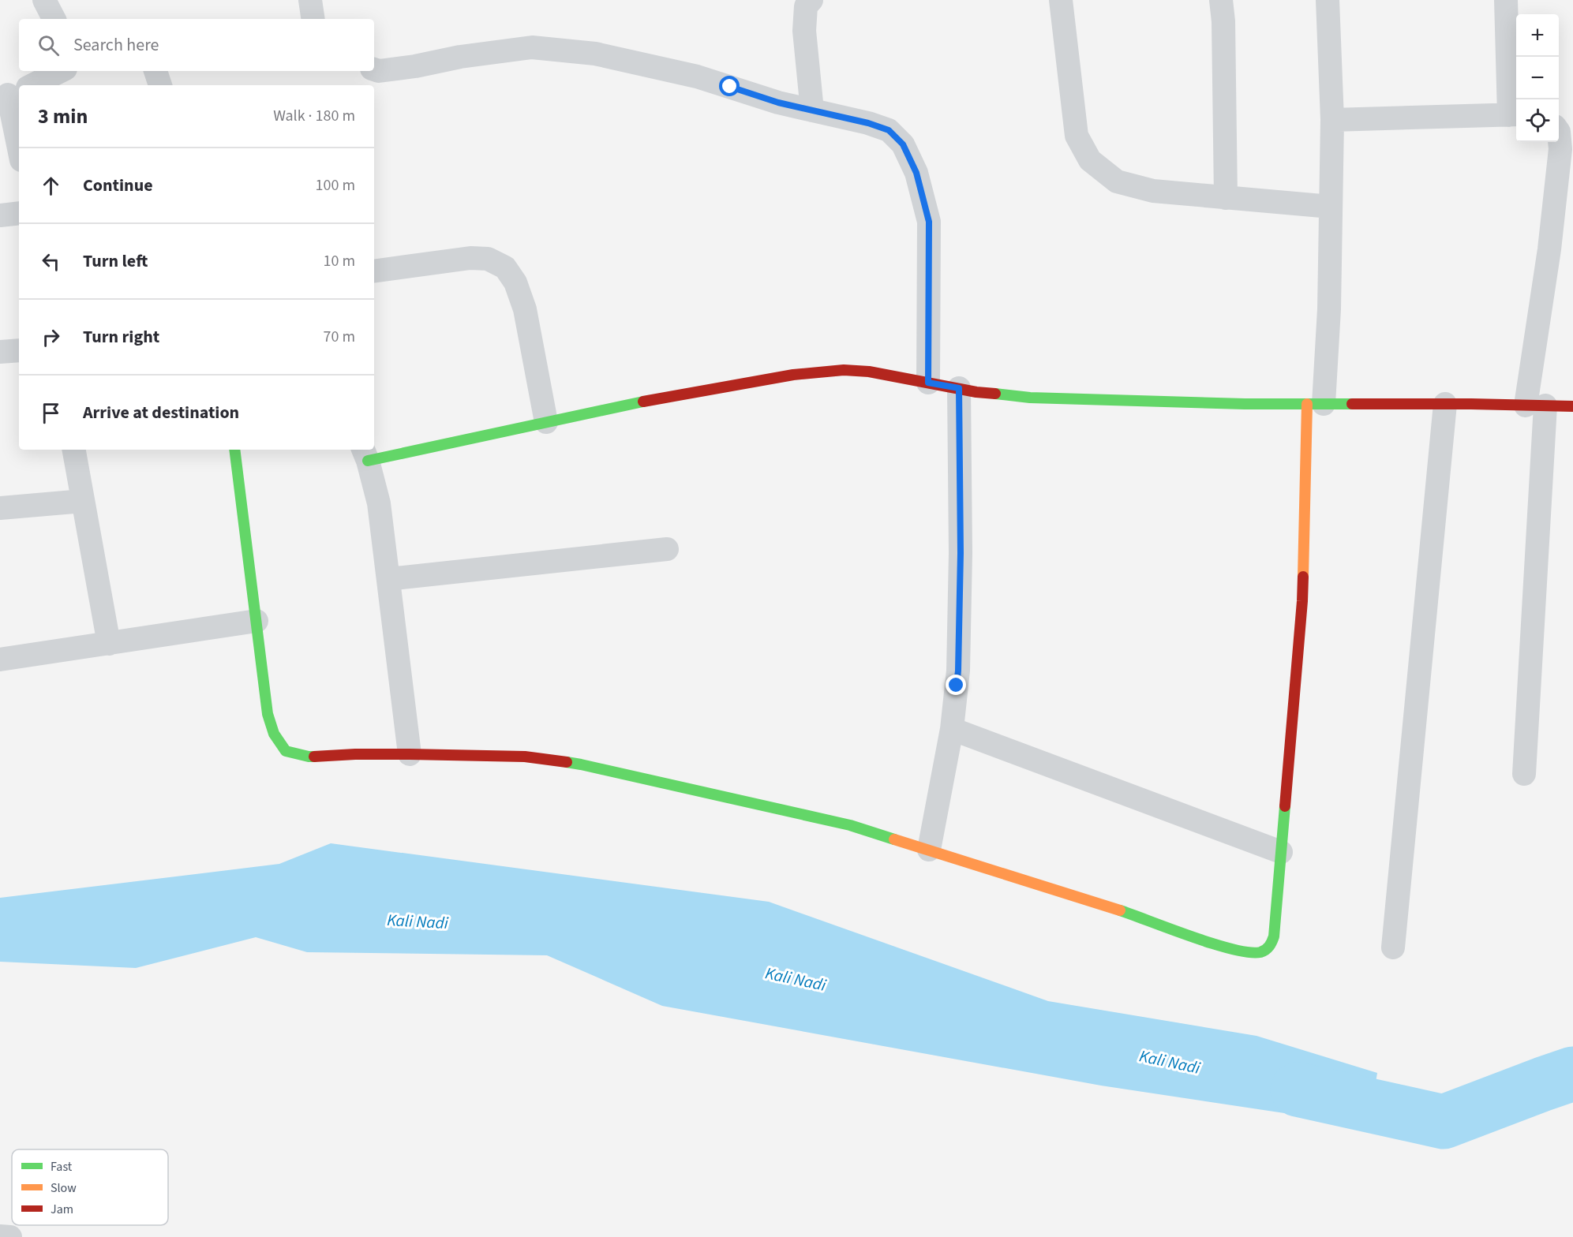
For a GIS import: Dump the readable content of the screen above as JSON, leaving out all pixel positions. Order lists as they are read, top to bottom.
{
  "water": ["Kali Nadi"],
  "legend": ["Fast", "Slow", "Jam"],
  "page": {
    "map_buttons": ["+", "−"],
    "search": "Search here",
    "heading": ["3 min", "Walk · 180 m"],
    "list": [
      ["Continue", "100 m"],
      ["Turn left", "10 m"],
      ["Turn right", "70 m"],
      "Arrive at destination"
    ]
  }
}
